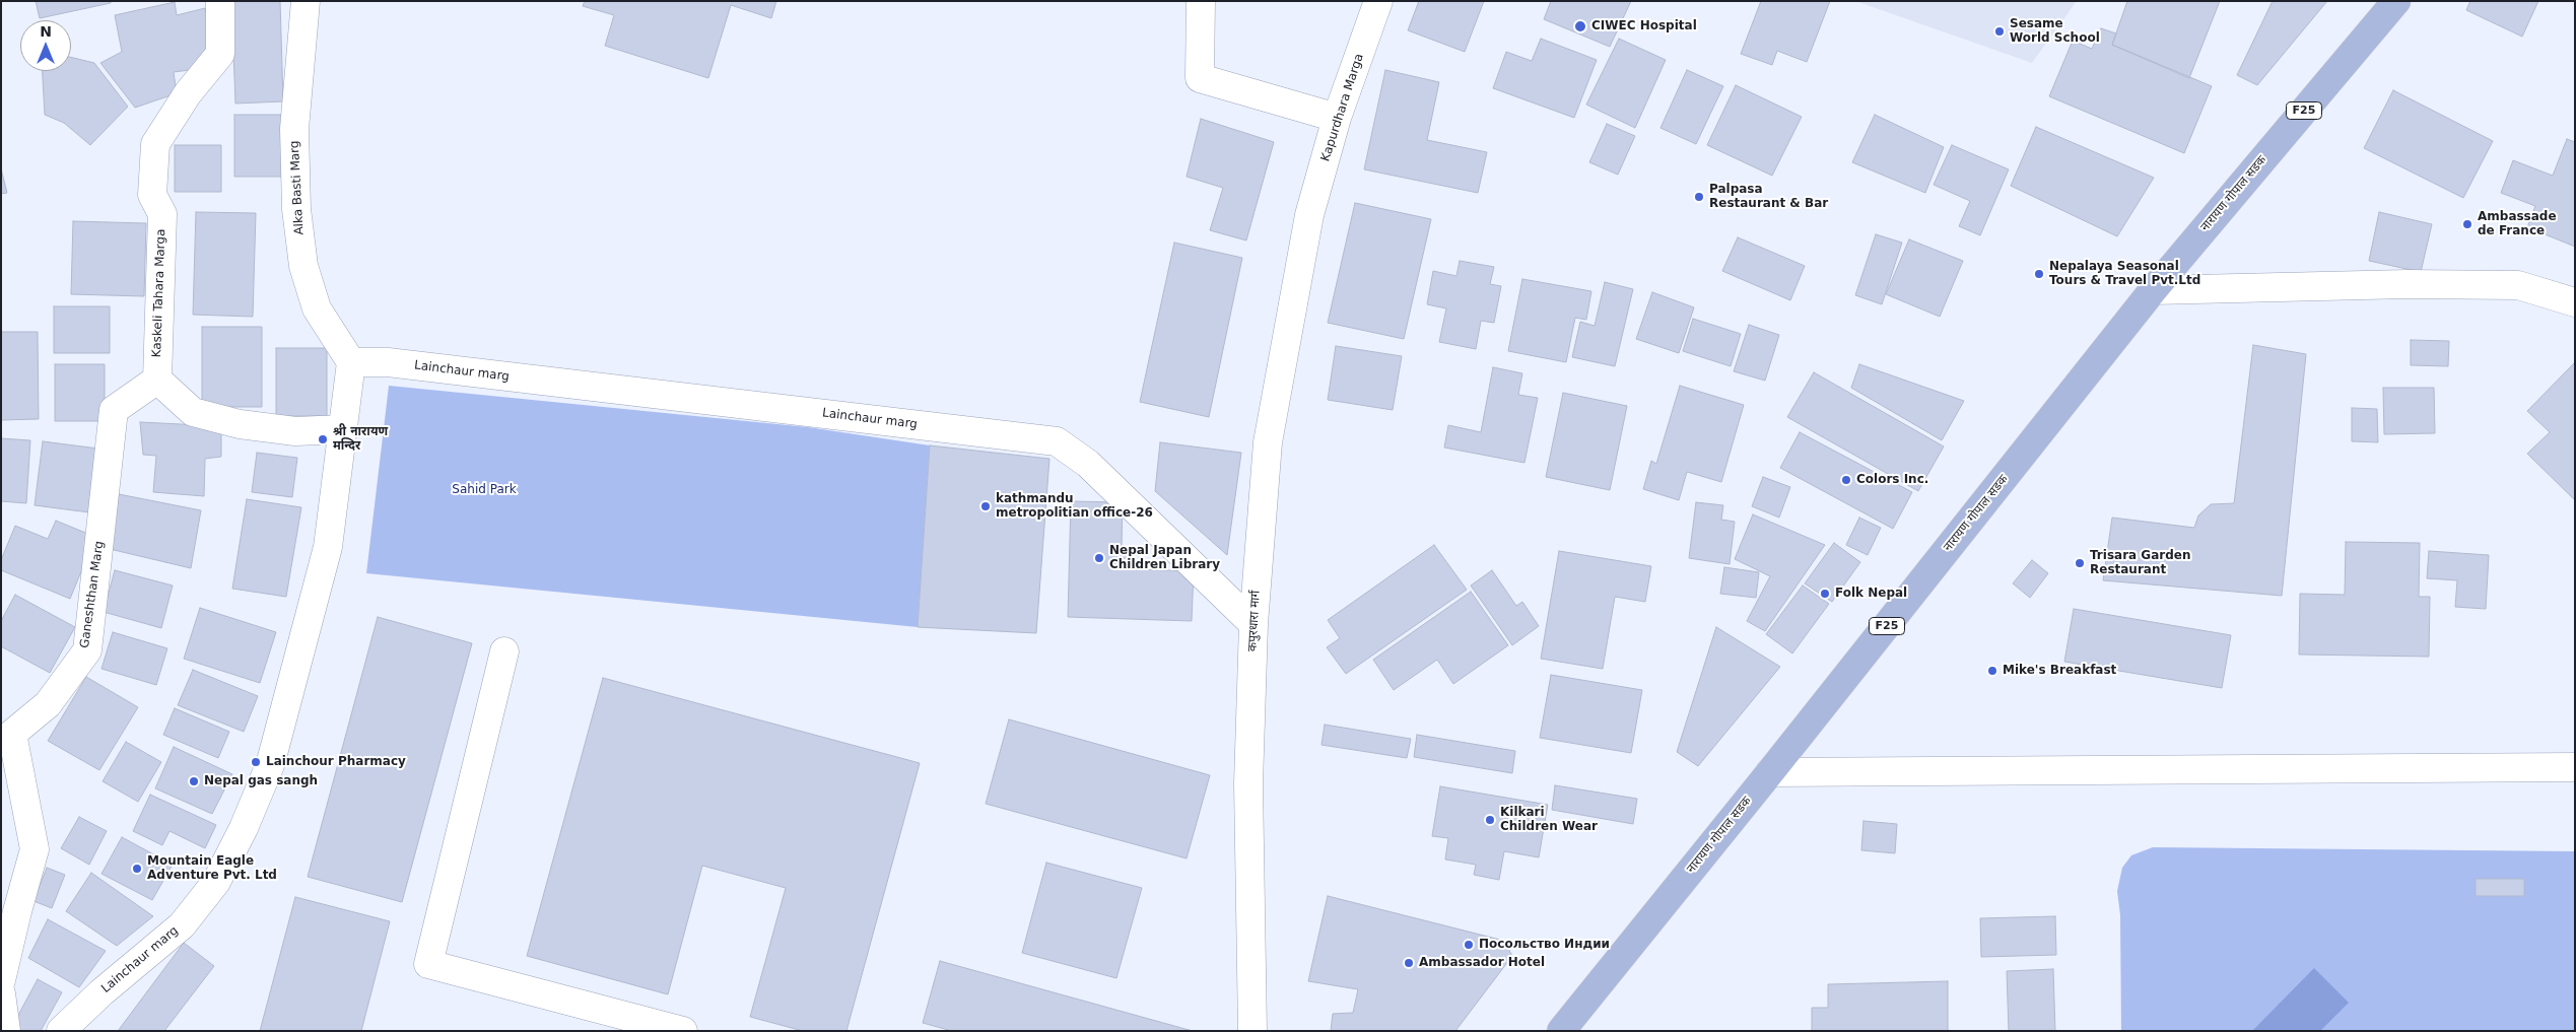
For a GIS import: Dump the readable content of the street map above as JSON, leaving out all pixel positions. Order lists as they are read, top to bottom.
{
  "streets": {
    "main road": ["F25", "नारायण गोपाल सडक"],
    "street": [
      "Kapurdhara Marga",
      "Alka Basti Marg",
      "Kaskeli Tahara Marga",
      "Lainchaur marg",
      "Ganeshthan Marg",
      "कपुरधारा मार्ग"
    ]
  },
  "crossings": [
    ["Kapurdhara Marga", "कपुरधारा मार्ग"],
    ["Alka Basti Marg", "Lainchaur marg"],
    ["Kaskeli Tahara Marga", "Ganeshthan Marg"],
    ["Lainchaur marg", "कपुरधारा मार्ग"]
  ],
  "parks": ["Sahid Park"],
  "places": [
    "CIWEC Hospital",
    "Sesame World School",
    "Palpasa Restaurant & Bar",
    "Ambassade de France",
    "Nepalaya Seasonal Tours & Travel Pvt.Ltd",
    "श्री नारायण मन्दिर",
    "Colors Inc.",
    "kathmandu metropolitian office-26",
    "Nepal Japan Children Library",
    "Trisara Garden Restaurant",
    "Folk Nepal",
    "Mike's Breakfast",
    "Lainchour Pharmacy",
    "Nepal gas sangh",
    "Kilkari Children Wear",
    "Mountain Eagle Adventure Pvt. Ltd",
    "Посольство Индии",
    "Ambassador Hotel"
  ],
  "north": "top"
}
